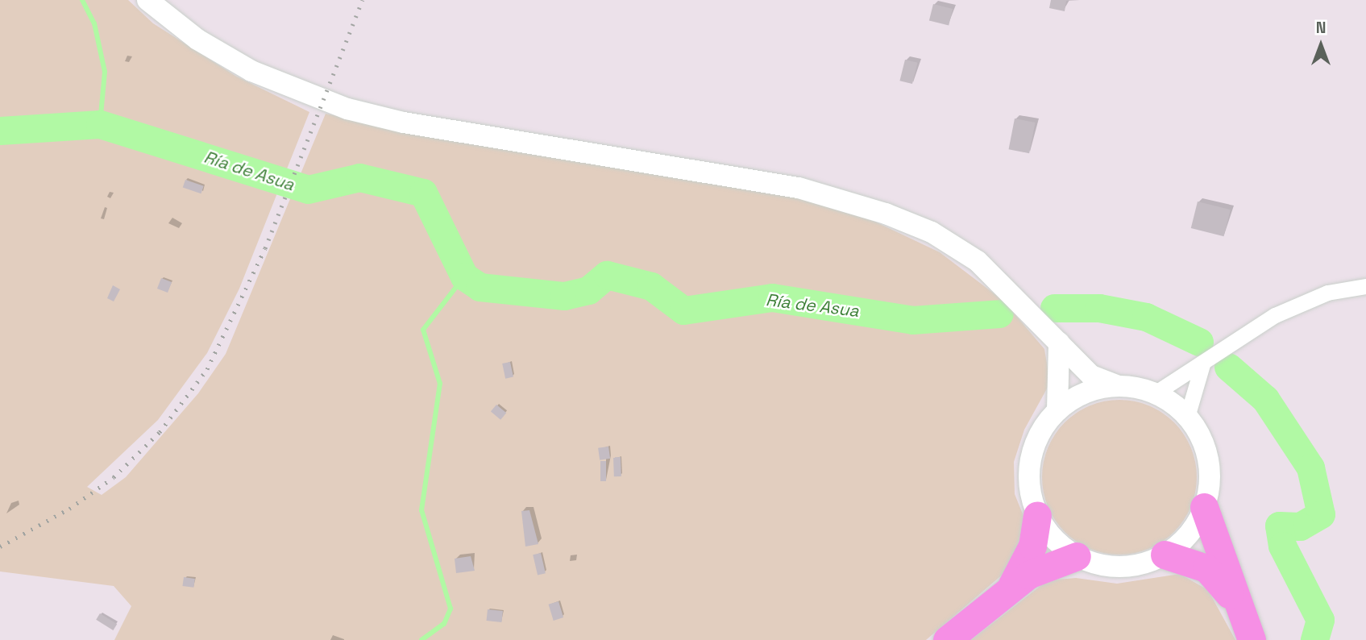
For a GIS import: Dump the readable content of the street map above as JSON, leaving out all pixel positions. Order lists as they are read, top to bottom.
{
  "water": ["Ría de Asua"],
  "north": "top"
}
